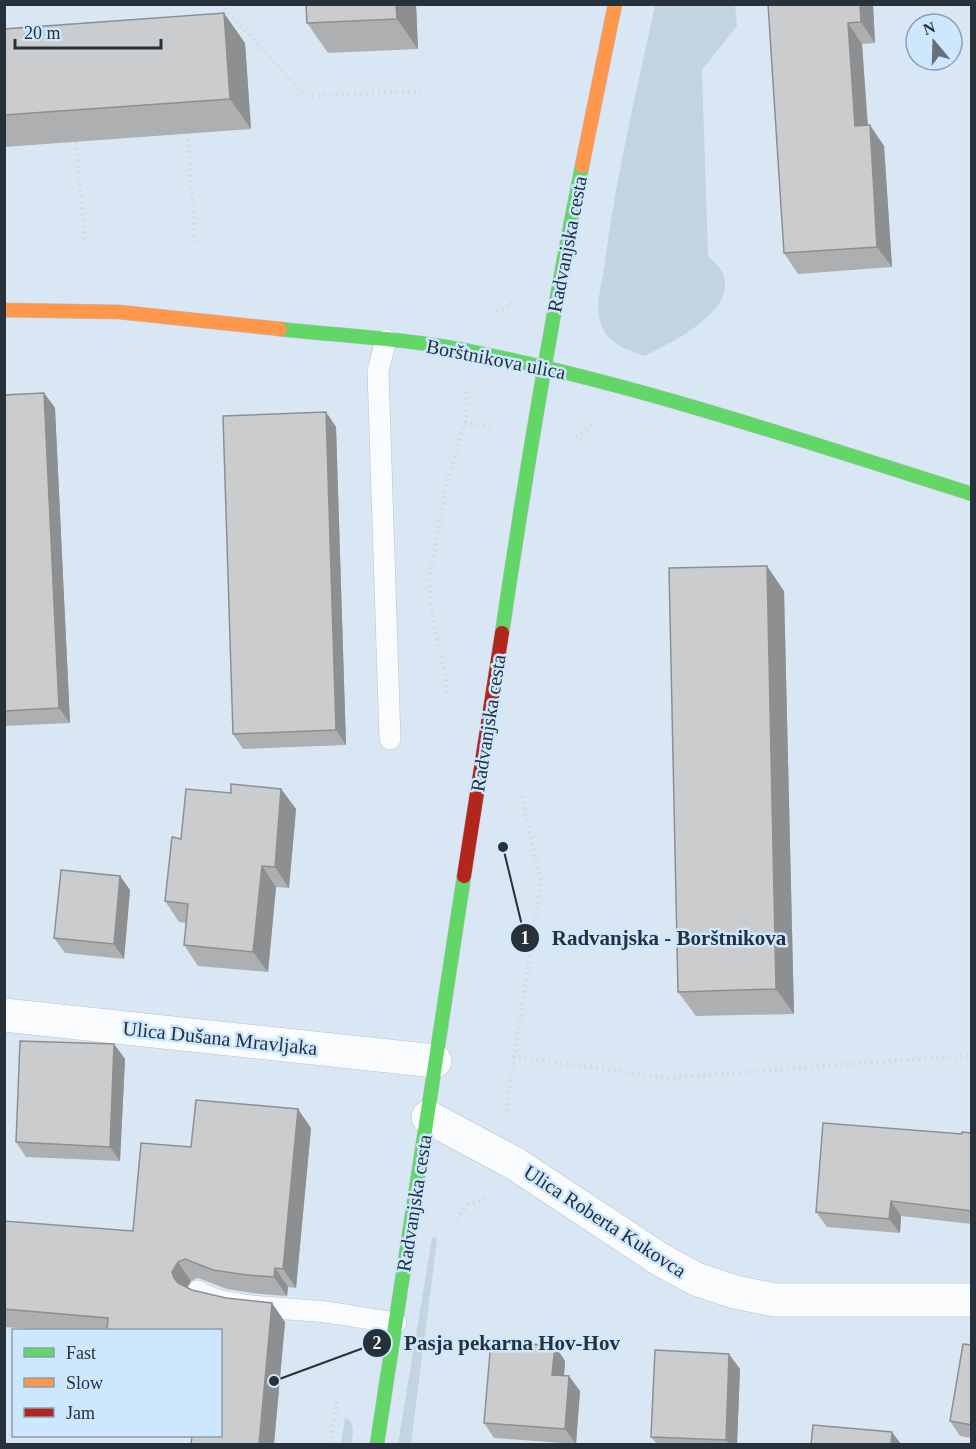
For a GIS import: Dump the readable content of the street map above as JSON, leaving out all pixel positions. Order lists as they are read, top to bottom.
{
  "streets": {
    "street": [
      "Radvanjska cesta",
      "Borštnikova ulica",
      "Ulica Dušana Mravljaka",
      "Ulica Roberta Kukovca"
    ]
  },
  "crossings": [
    ["Radvanjska cesta", "Borštnikova ulica"],
    ["Radvanjska cesta", "Ulica Dušana Mravljaka"],
    ["Radvanjska cesta", "Ulica Roberta Kukovca"]
  ],
  "places": ["Radvanjska - Borštnikova", "Pasja pekarna Hov-Hov"],
  "legend": ["Fast", "Slow", "Jam"],
  "scale_bar": "20 m",
  "north": "top"
}
